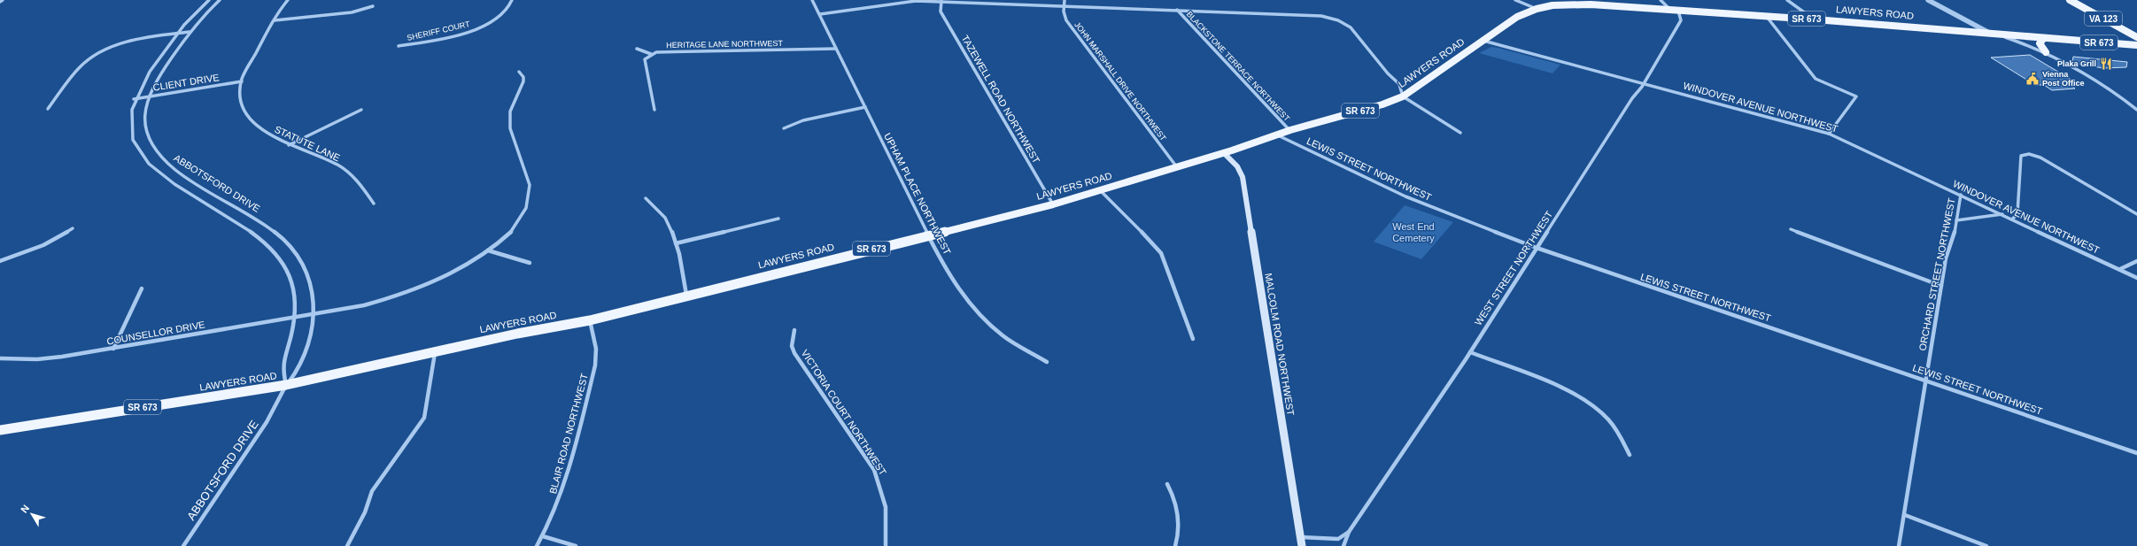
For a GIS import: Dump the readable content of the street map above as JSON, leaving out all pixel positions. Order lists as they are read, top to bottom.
{
  "streets": {
    "main road": [
      "LAWYERS ROAD",
      "SR 673",
      "VA 123",
      "MALCOLM ROAD NORTHWEST"
    ],
    "street": [
      "SHERIFF COURT",
      "HERITAGE LANE NORTHWEST",
      "BLACKSTONE TERRACE NORTHWEST",
      "JOHN MARSHALL DRIVE NORTHWEST",
      "CLIENT DRIVE",
      "TAZEWELL ROAD NORTHWEST",
      "WINDOVER AVENUE NORTHWEST",
      "STATUTE LANE",
      "LEWIS STREET NORTHWEST",
      "ABBOTSFORD DRIVE",
      "UPHAM PLACE NORTHWEST",
      "WEST STREET NORTHWEST",
      "ORCHARD STREET NORTHWEST",
      "COUNSELLOR DRIVE",
      "VICTORIA COURT NORTHWEST",
      "BLAIR ROAD NORTHWEST"
    ]
  },
  "crossings": [
    ["LAWYERS ROAD", "BLACKSTONE TERRACE NORTHWEST"],
    ["LAWYERS ROAD", "JOHN MARSHALL DRIVE NORTHWEST"],
    ["LAWYERS ROAD", "TAZEWELL ROAD NORTHWEST"],
    ["LAWYERS ROAD", "WINDOVER AVENUE NORTHWEST"],
    ["LAWYERS ROAD", "LEWIS STREET NORTHWEST"],
    ["LAWYERS ROAD", "ABBOTSFORD DRIVE"],
    ["LAWYERS ROAD", "UPHAM PLACE NORTHWEST"],
    ["LAWYERS ROAD", "WEST STREET NORTHWEST"],
    ["LAWYERS ROAD", "MALCOLM ROAD NORTHWEST"],
    ["LAWYERS ROAD", "BLAIR ROAD NORTHWEST"],
    ["HERITAGE LANE NORTHWEST", "UPHAM PLACE NORTHWEST"],
    ["CLIENT DRIVE", "STATUTE LANE"],
    ["CLIENT DRIVE", "ABBOTSFORD DRIVE"],
    ["WINDOVER AVENUE NORTHWEST", "WEST STREET NORTHWEST"],
    ["WINDOVER AVENUE NORTHWEST", "ORCHARD STREET NORTHWEST"],
    ["LEWIS STREET NORTHWEST", "WEST STREET NORTHWEST"],
    ["LEWIS STREET NORTHWEST", "ORCHARD STREET NORTHWEST"],
    ["ABBOTSFORD DRIVE", "COUNSELLOR DRIVE"]
  ],
  "parks": ["West End Cemetery"],
  "places": {
    "restaurant": ["Plaka Grill"],
    "public building": ["Vienna Post Office"]
  },
  "north": "top left"
}
